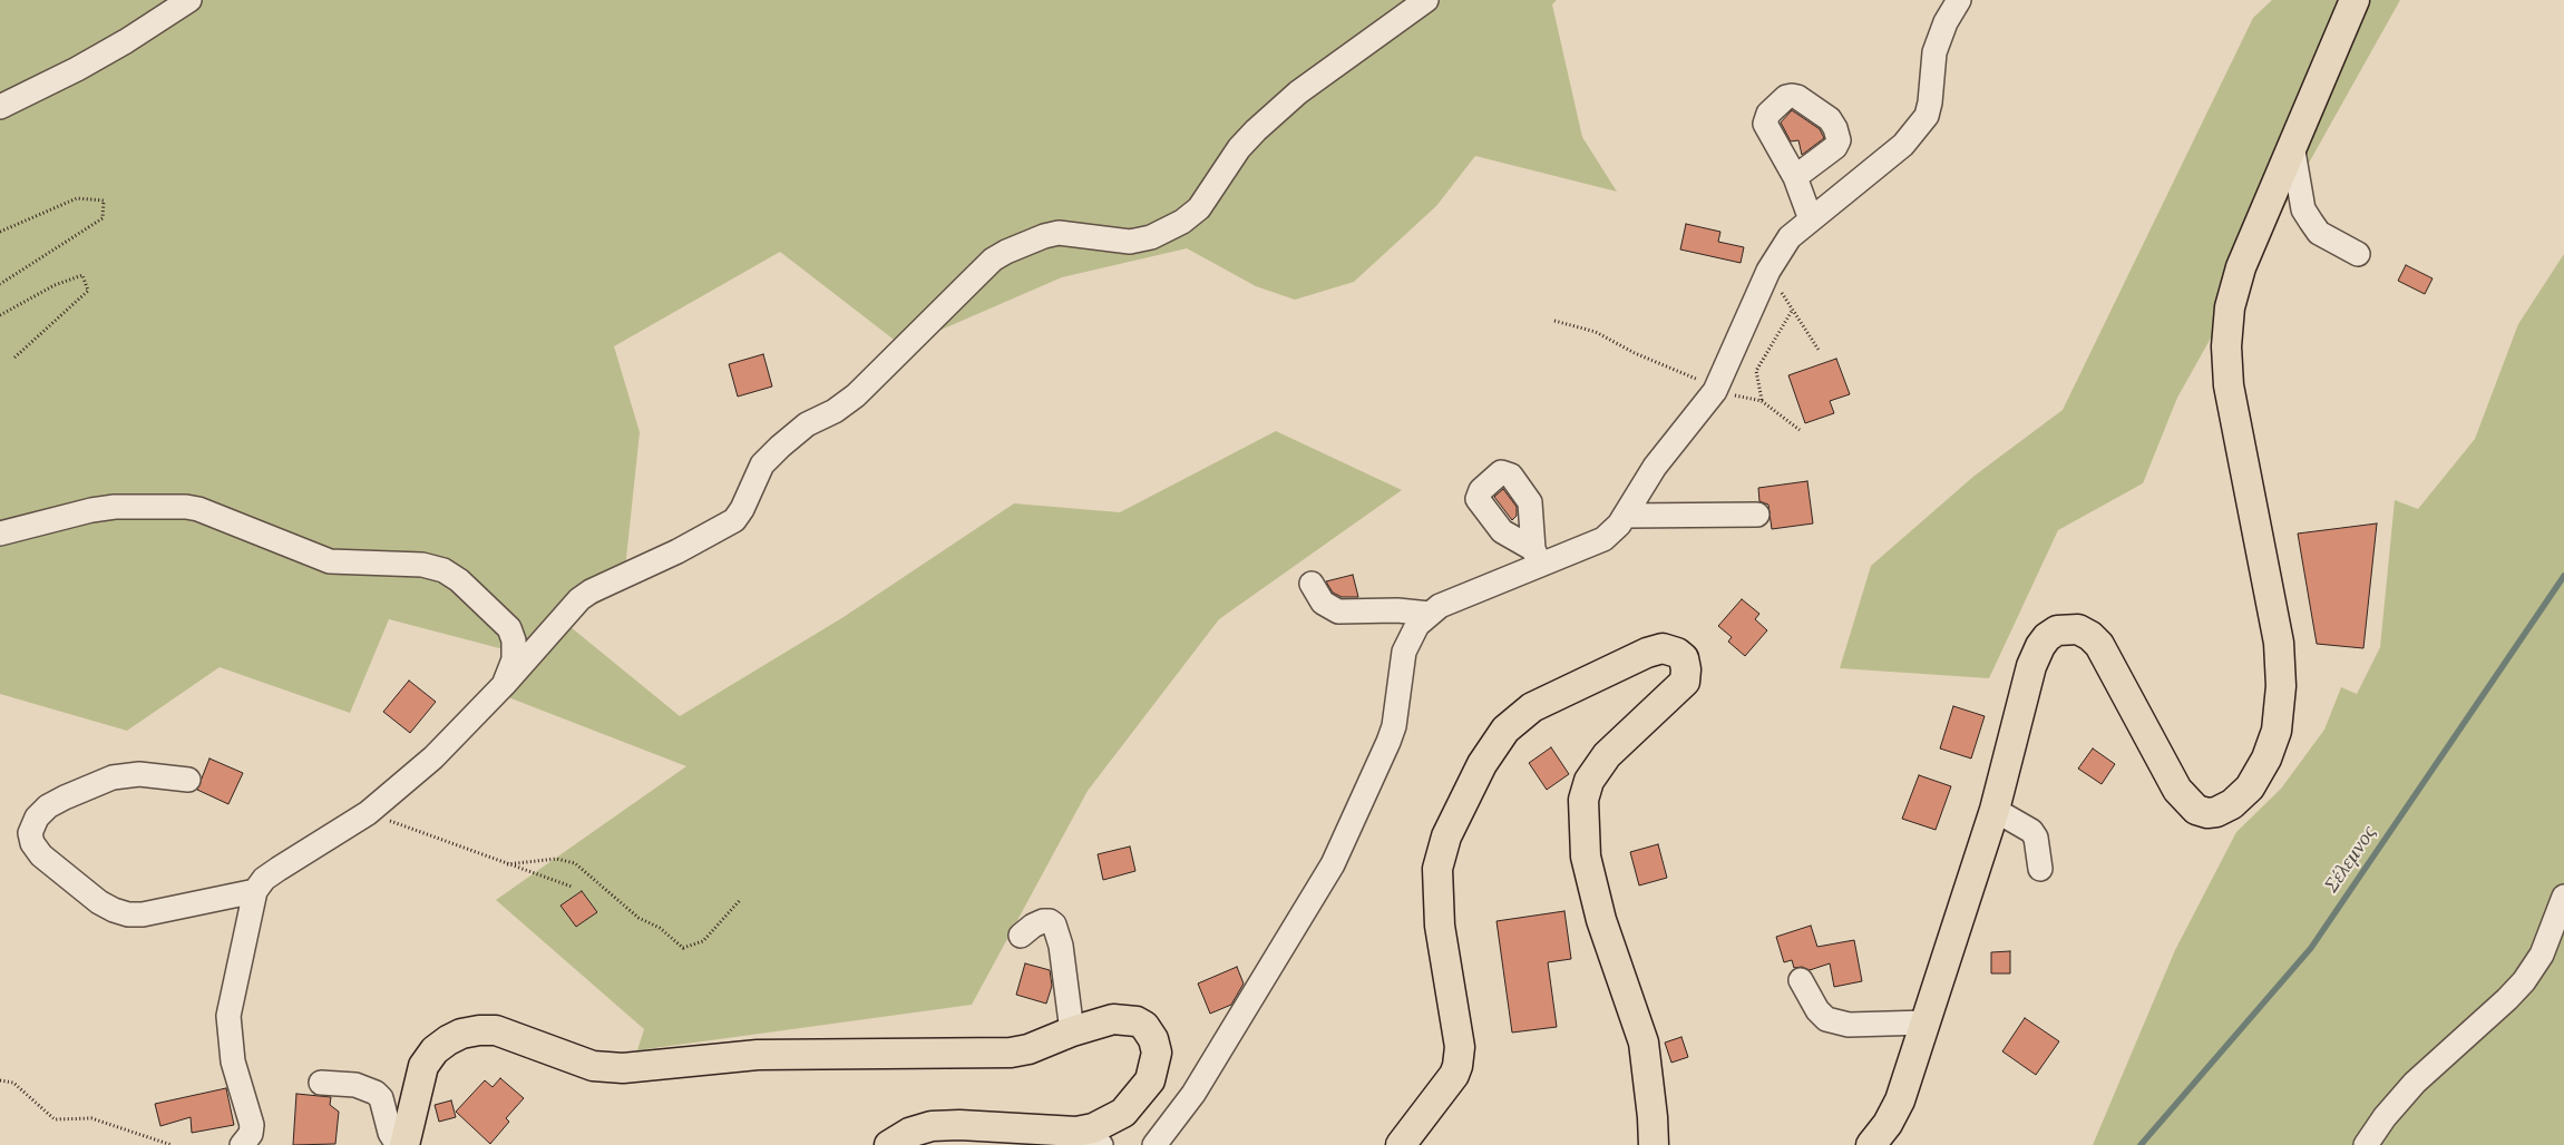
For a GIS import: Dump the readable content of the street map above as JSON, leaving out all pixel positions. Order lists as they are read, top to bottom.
{
  "water": ["Σέλεμνος"]
}
